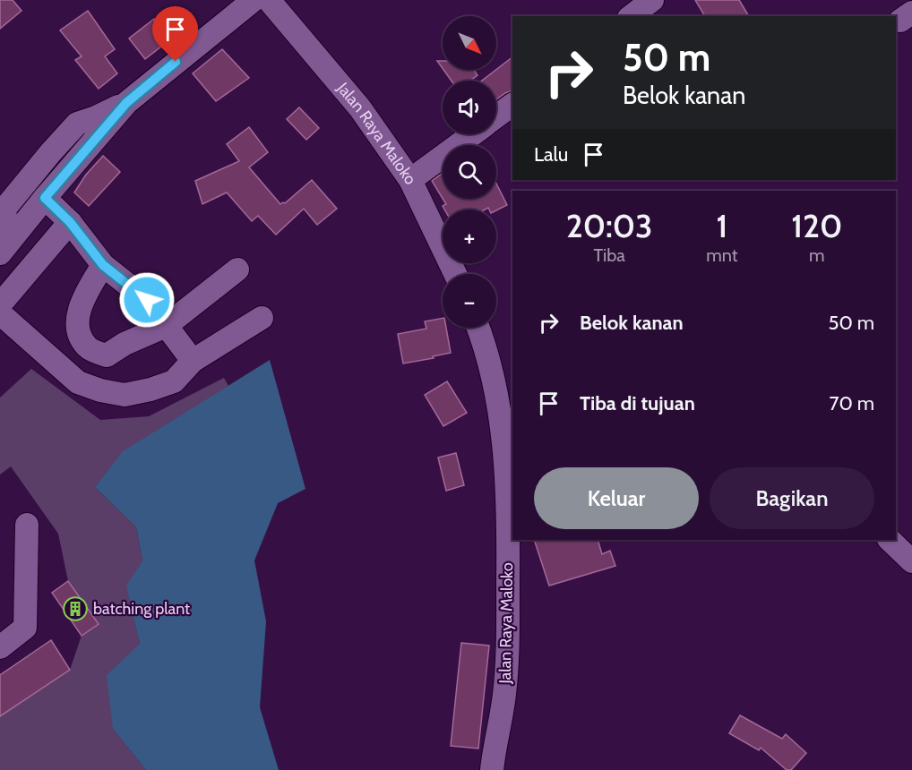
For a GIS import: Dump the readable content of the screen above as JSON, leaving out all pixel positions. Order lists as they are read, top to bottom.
{
  "streets": {
    "street": ["Jalan Raya Maloko"]
  },
  "places": {
    "building": ["batching plant"]
  },
  "north": "bottom right",
  "page": {
    "map_buttons": ["+", "−"],
    "turn": ["50 m", "Belok kanan"],
    "then": "Lalu",
    "eta": [
      "20:03",
      "Tiba",
      "1",
      "mnt",
      "120",
      "m"
    ],
    "list": [
      {
        "name": "Belok kanan",
        "value": "50 m"
      },
      {
        "name": "Tiba di tujuan",
        "value": "70 m"
      }
    ],
    "buttons": ["Keluar", "Bagikan"]
  }
}
